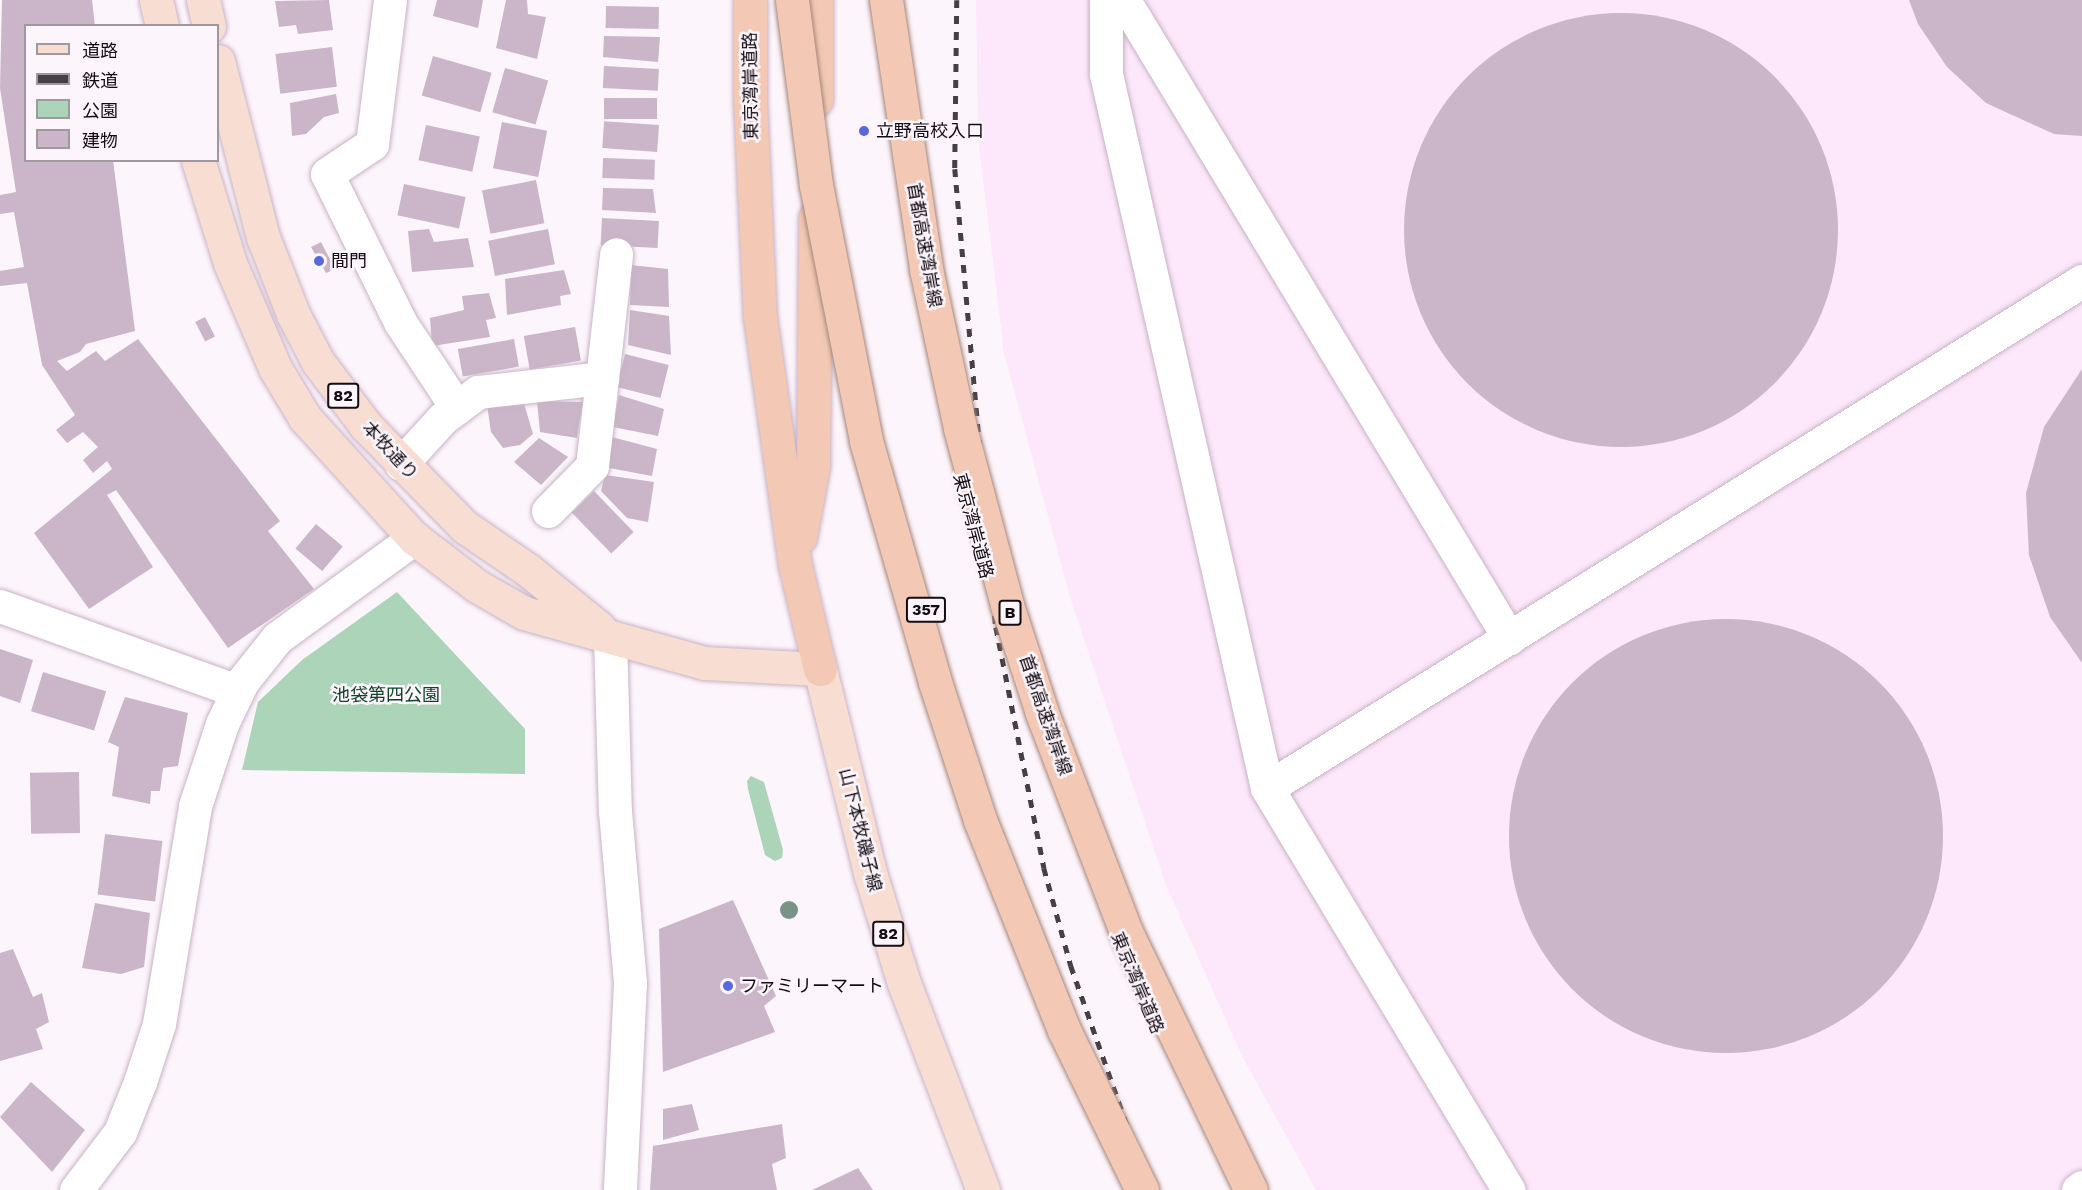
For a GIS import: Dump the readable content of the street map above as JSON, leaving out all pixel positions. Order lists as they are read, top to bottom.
{
  "streets": {
    "highway": [
      "東京湾岸道路",
      "首都高速湾岸線",
      "357",
      "B"
    ],
    "main road": ["82", "本牧通り", "山下本牧磯子線"]
  },
  "crossings": [
    ["東京湾岸道路", "本牧通り"],
    ["東京湾岸道路", "山下本牧磯子線"],
    ["本牧通り", "山下本牧磯子線"]
  ],
  "parks": ["池袋第四公園"],
  "places": ["立野高校入口", "間門", "ファミリーマート"],
  "legend": [
    "道路",
    "鉄道",
    "公園",
    "建物"
  ]
}
